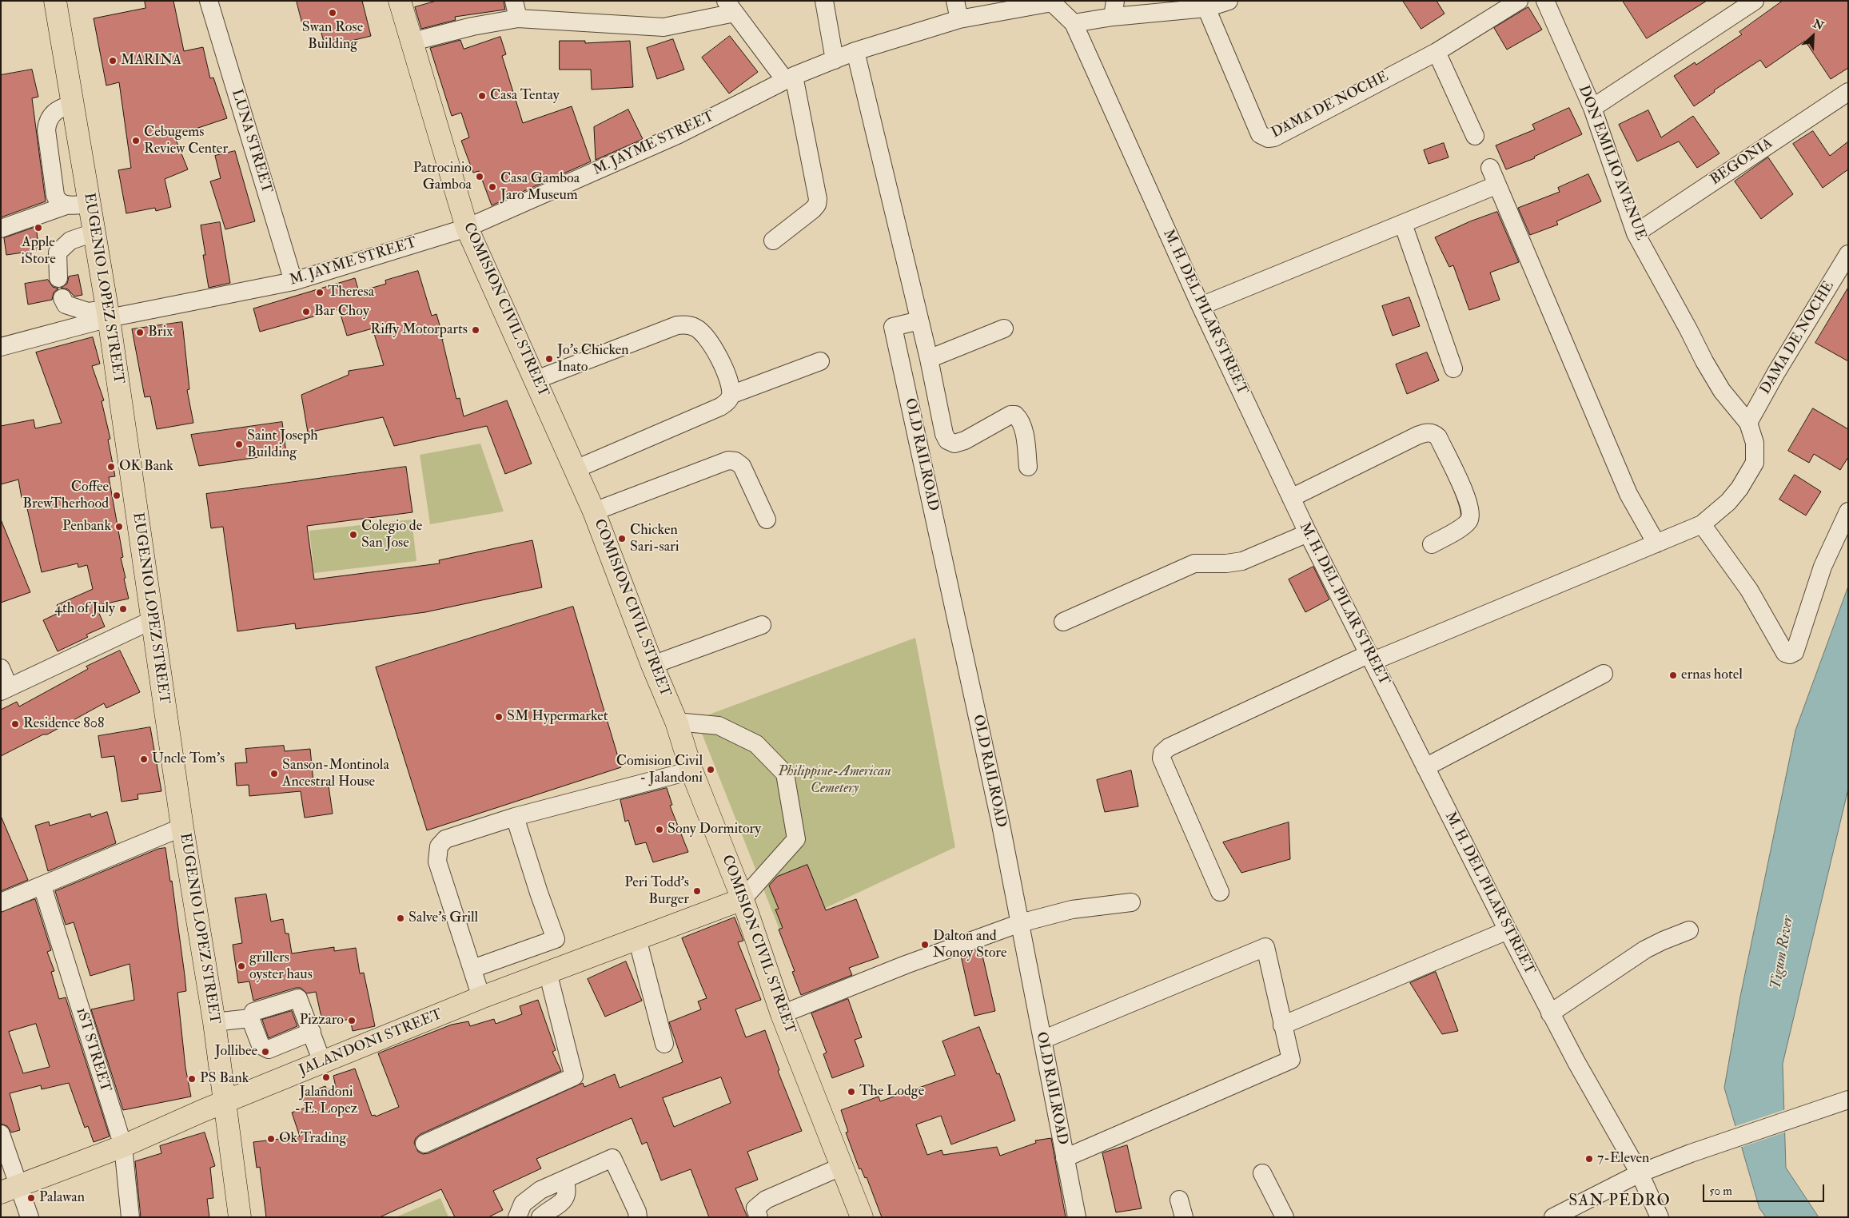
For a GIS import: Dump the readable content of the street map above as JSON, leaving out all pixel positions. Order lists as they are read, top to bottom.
{
  "streets": {
    "main road": ["EUGENIO LOPEZ STREET", "COMISION CIVIL STREET", "JALANDONI STREET"],
    "street": [
      "DAMA DE NOCHE",
      "LUNA STREET",
      "M. JAYME STREET",
      "BEGONIA",
      "DON EMILIO AVENUE",
      "M. H. DEL PILAR STREET",
      "OLD RAILROAD",
      "1ST STREET"
    ]
  },
  "crossings": [
    ["DAMA DE NOCHE", "DON EMILIO AVENUE"],
    ["LUNA STREET", "M. JAYME STREET"],
    ["M. JAYME STREET", "EUGENIO LOPEZ STREET"],
    ["M. JAYME STREET", "COMISION CIVIL STREET"],
    ["M. JAYME STREET", "M. H. DEL PILAR STREET"],
    ["BEGONIA", "DON EMILIO AVENUE"],
    ["EUGENIO LOPEZ STREET", "JALANDONI STREET"],
    ["COMISION CIVIL STREET", "JALANDONI STREET"],
    ["JALANDONI STREET", "1ST STREET"]
  ],
  "districts": ["SAN PEDRO"],
  "water": ["Tigum River"],
  "parks": ["Philippine-American Cemetery"],
  "places": [
    "Swan Rose Building",
    "MARINA",
    "Casa Tentay",
    "Cebugems Review Center",
    "Patrocinio Gamboa",
    "Casa Gamboa Jaro Museum",
    "Apple iStore",
    "Theresa",
    "Bar Choy",
    "Riffy Motorparts",
    "Brix",
    "Jo's Chicken Inato",
    "Saint Joseph Building",
    "OK Bank",
    "Coffee BrewTherhood",
    "Penbank",
    "Colegio de San Jose",
    "Chicken Sari-sari",
    "4th of July",
    "ernas hotel",
    "SM Hypermarket",
    "Residence 808",
    "Uncle Tom's",
    "Comision Civil - Jalandoni",
    "Sanson-Montinola Ancestral House",
    "Sony Dormitory",
    "Peri Todd's Burger",
    "Salve's Grill",
    "Dalton and Nonoy Store",
    "grillers oyster haus",
    "Pizzaro",
    "Jollibee",
    "Jalandoni - E. Lopez",
    "PS Bank",
    "The Lodge",
    "Ok Trading",
    "7-Eleven",
    "Palawan"
  ],
  "scale_bar": "50 m",
  "north": "top right"
}
